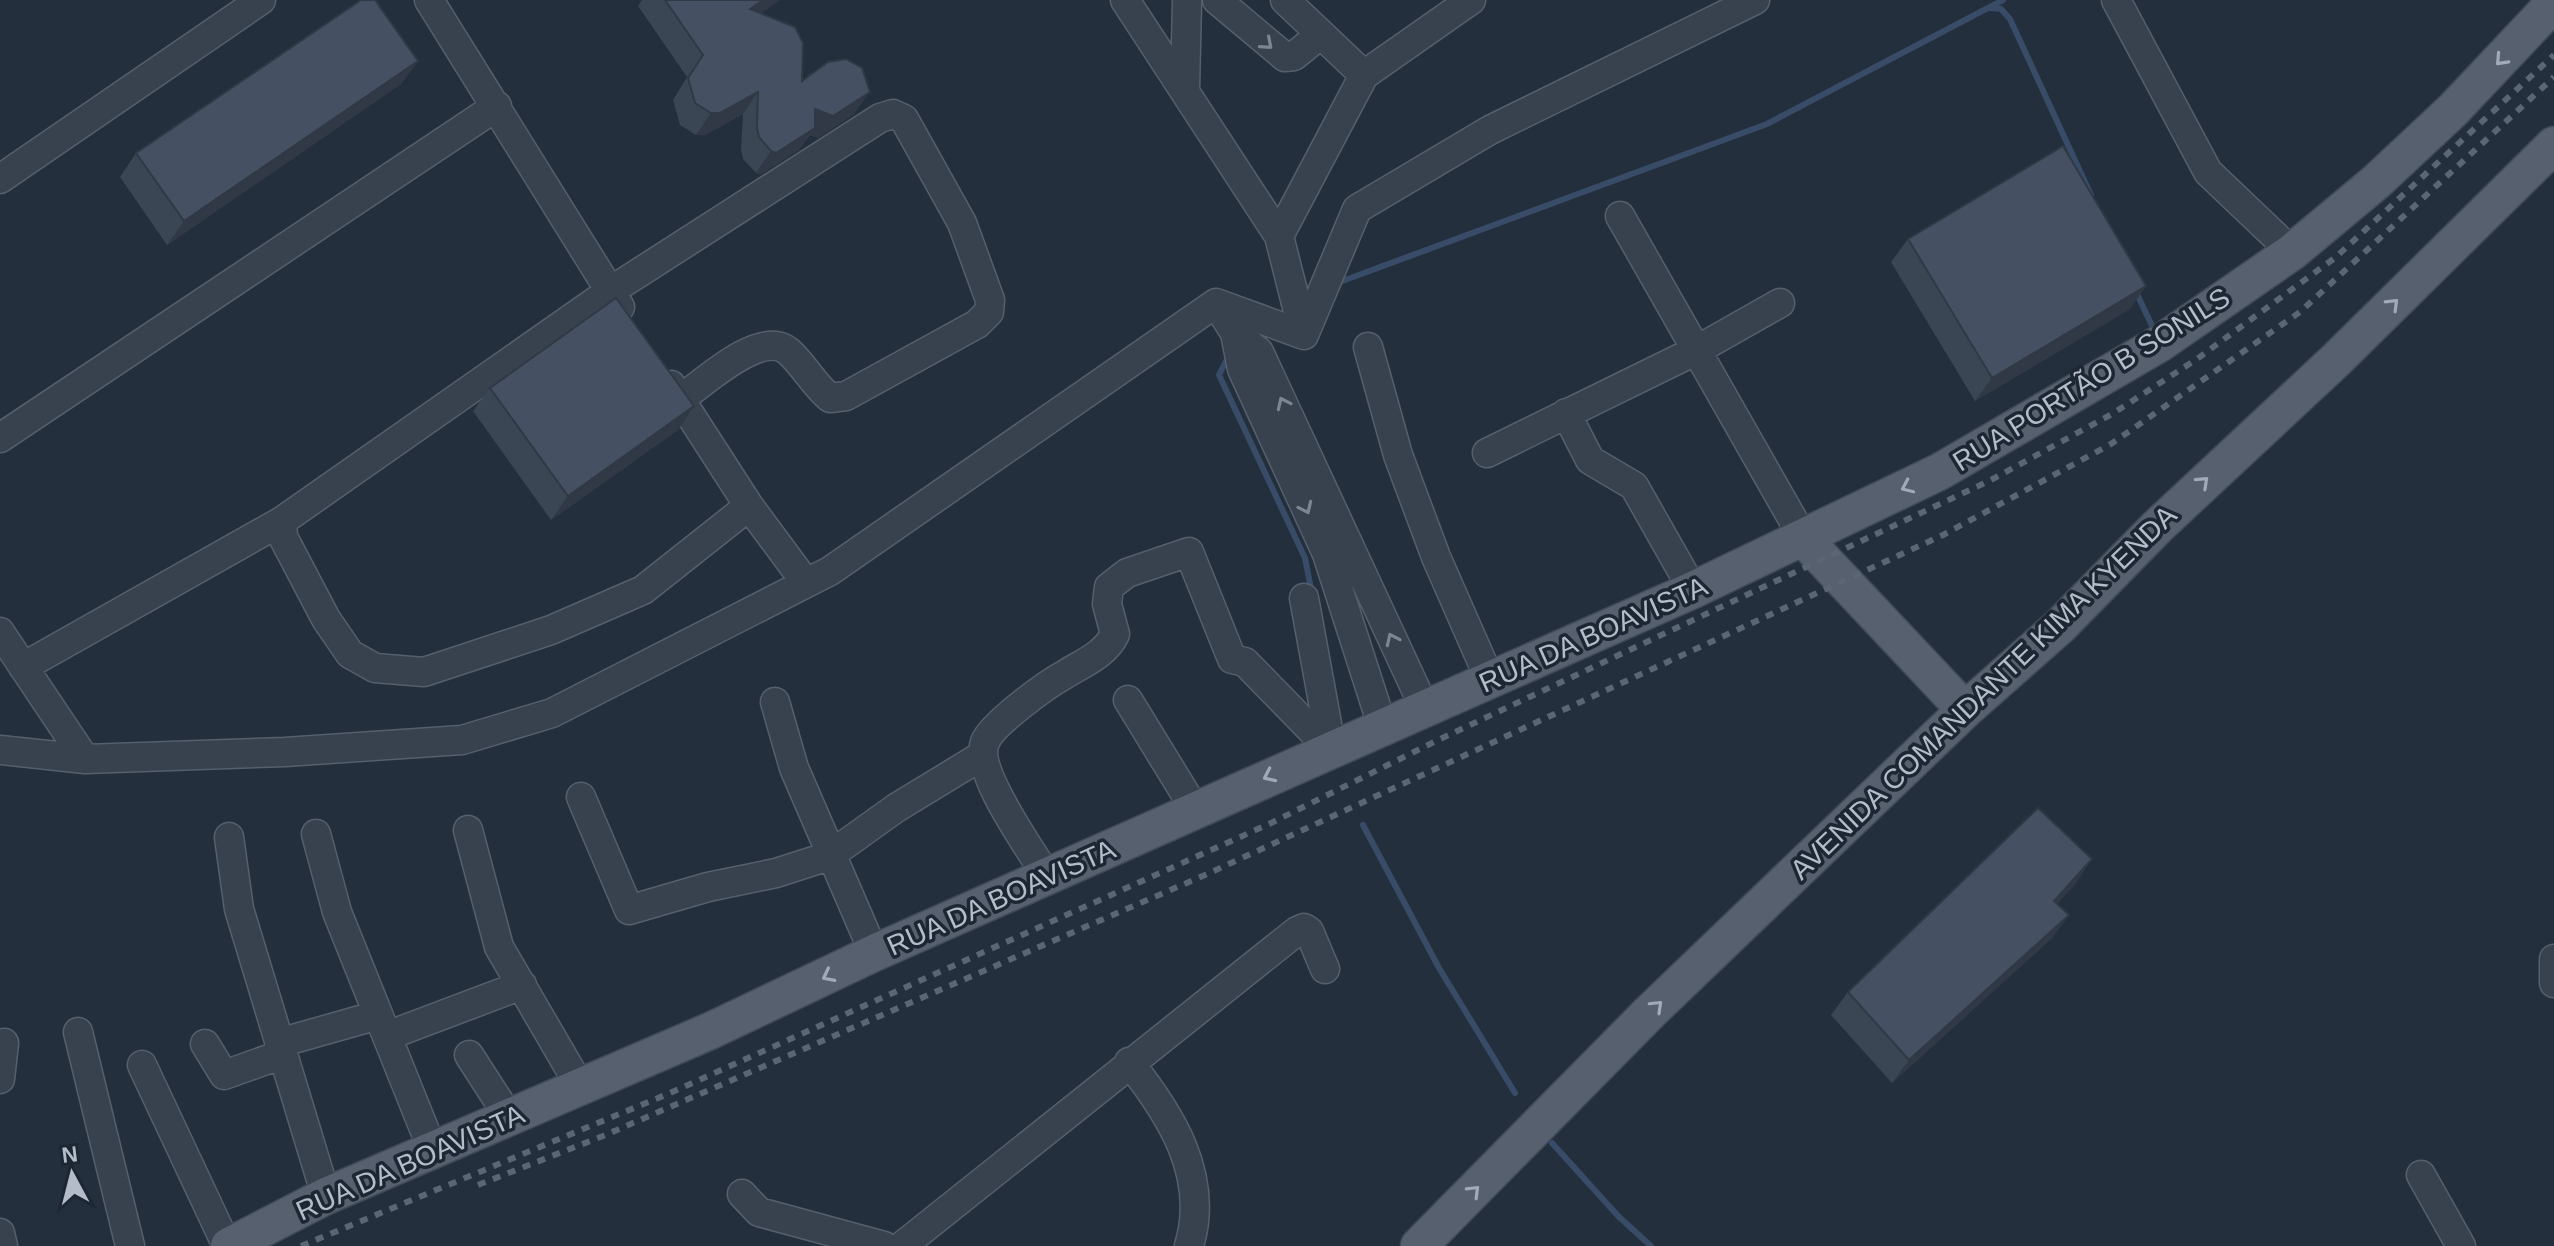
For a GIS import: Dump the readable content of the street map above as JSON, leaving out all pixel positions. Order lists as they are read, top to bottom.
{
  "streets": {
    "main road": ["RUA PORTÃO B SONILS", "RUA DA BOAVISTA", "AVENIDA COMANDANTE KIMA KYENDA"]
  },
  "crossings": [
    ["RUA PORTÃO B SONILS", "RUA DA BOAVISTA"]
  ],
  "one_way": ["RUA PORTÃO B SONILS", "AVENIDA COMANDANTE KIMA KYENDA"],
  "north": "top"
}
